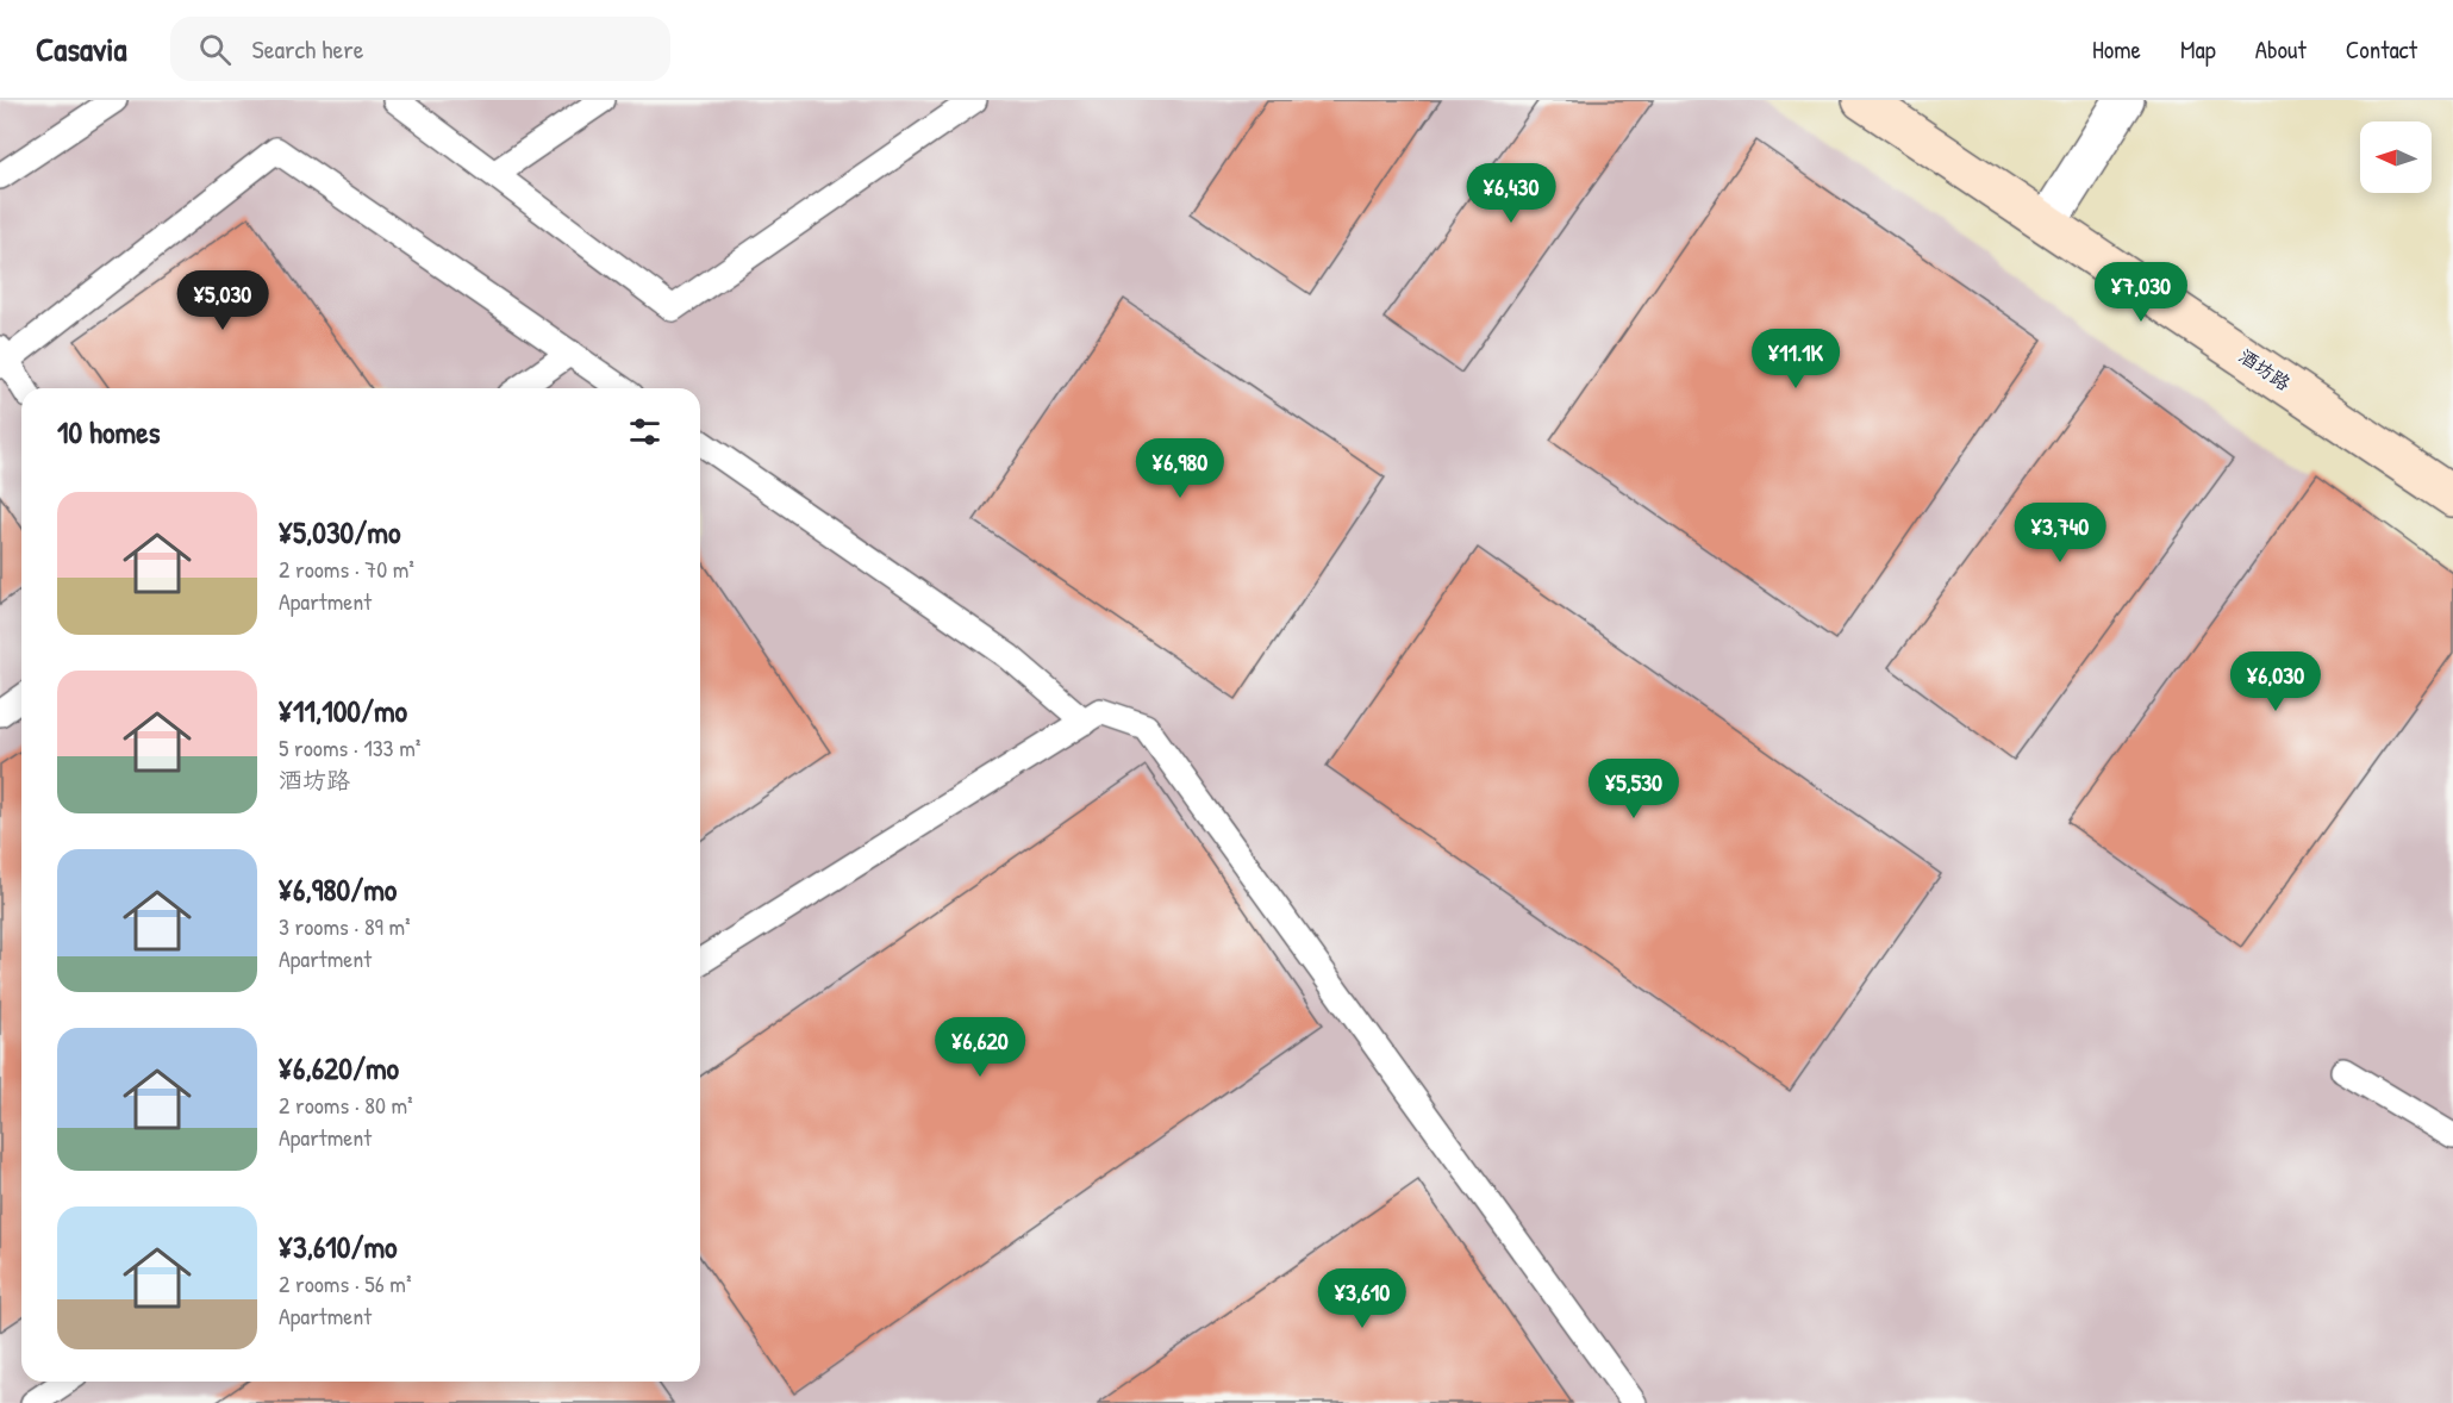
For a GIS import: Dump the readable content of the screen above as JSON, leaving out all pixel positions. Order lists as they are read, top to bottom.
{
  "streets": {
    "street": ["酒坊路"]
  },
  "north": "left",
  "page": {
    "header": "Casavia",
    "search": "Search here",
    "nav": [
      "Home",
      "Map",
      "About",
      "Contact"
    ],
    "price": [
      "¥6,430",
      "¥7,030",
      "¥5,030",
      "¥11.1K",
      "¥6,980",
      "¥3,740",
      "¥6,030",
      "¥5,530",
      "¥6,620",
      "¥3,610"
    ],
    "heading": "10 homes",
    "list": [
      {
        "name": "¥5,030/mo",
        "note": "2 rooms · 70 m² · Apartment"
      },
      {
        "name": "¥11,100/mo",
        "note": "5 rooms · 133 m² · 酒坊路"
      },
      {
        "name": "¥6,980/mo",
        "note": "3 rooms · 89 m² · Apartment"
      },
      {
        "name": "¥6,620/mo",
        "note": "2 rooms · 80 m² · Apartment"
      },
      {
        "name": "¥3,610/mo",
        "note": "2 rooms · 56 m² · Apartment"
      }
    ]
  }
}
